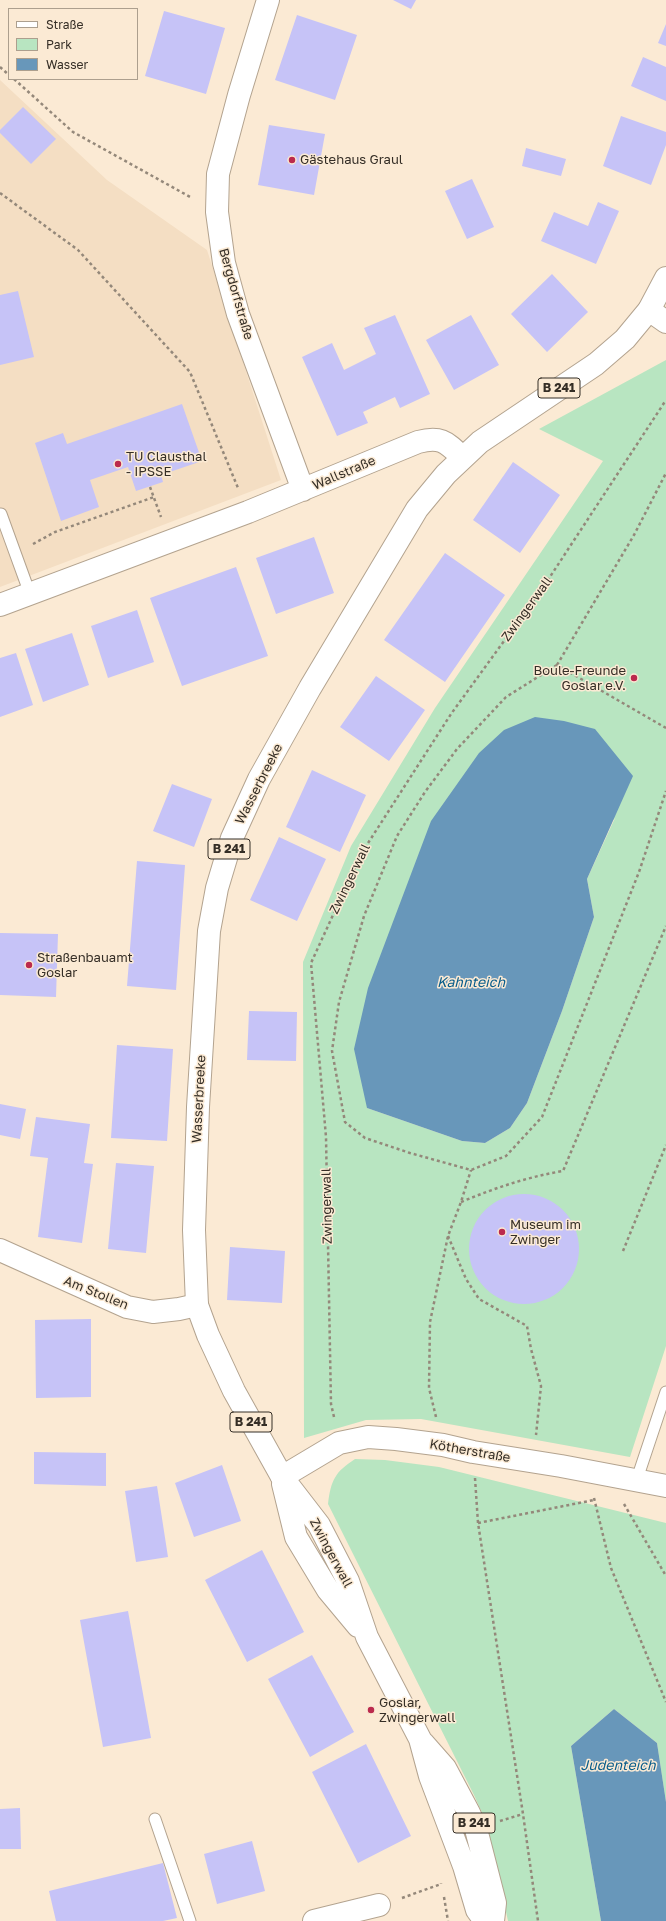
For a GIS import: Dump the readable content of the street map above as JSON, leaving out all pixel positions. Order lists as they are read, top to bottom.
{
  "streets": {
    "main road": [
      "Bergdorfstraße",
      "B 241",
      "Wallstraße",
      "Zwingerwall",
      "Wasserbreeke",
      "Am Stollen",
      "Kötherstraße"
    ]
  },
  "crossings": [
    ["Bergdorfstraße", "Wallstraße"],
    ["B 241", "Wallstraße"],
    ["B 241", "Wasserbreeke"],
    ["Wallstraße", "Wasserbreeke"],
    ["Zwingerwall", "Wasserbreeke"],
    ["Zwingerwall", "Am Stollen"],
    ["Zwingerwall", "Kötherstraße"],
    ["Wasserbreeke", "Am Stollen"]
  ],
  "water": ["Kahnteich", "Judenteich"],
  "places": [
    "Gästehaus Graul",
    "TU Clausthal - IPSSE",
    "Boule-Freunde Goslar e.V.",
    "Straßenbauamt Goslar",
    "Museum im Zwinger",
    "Goslar, Zwingerwall"
  ],
  "legend": ["Straße", "Park", "Wasser"]
}
